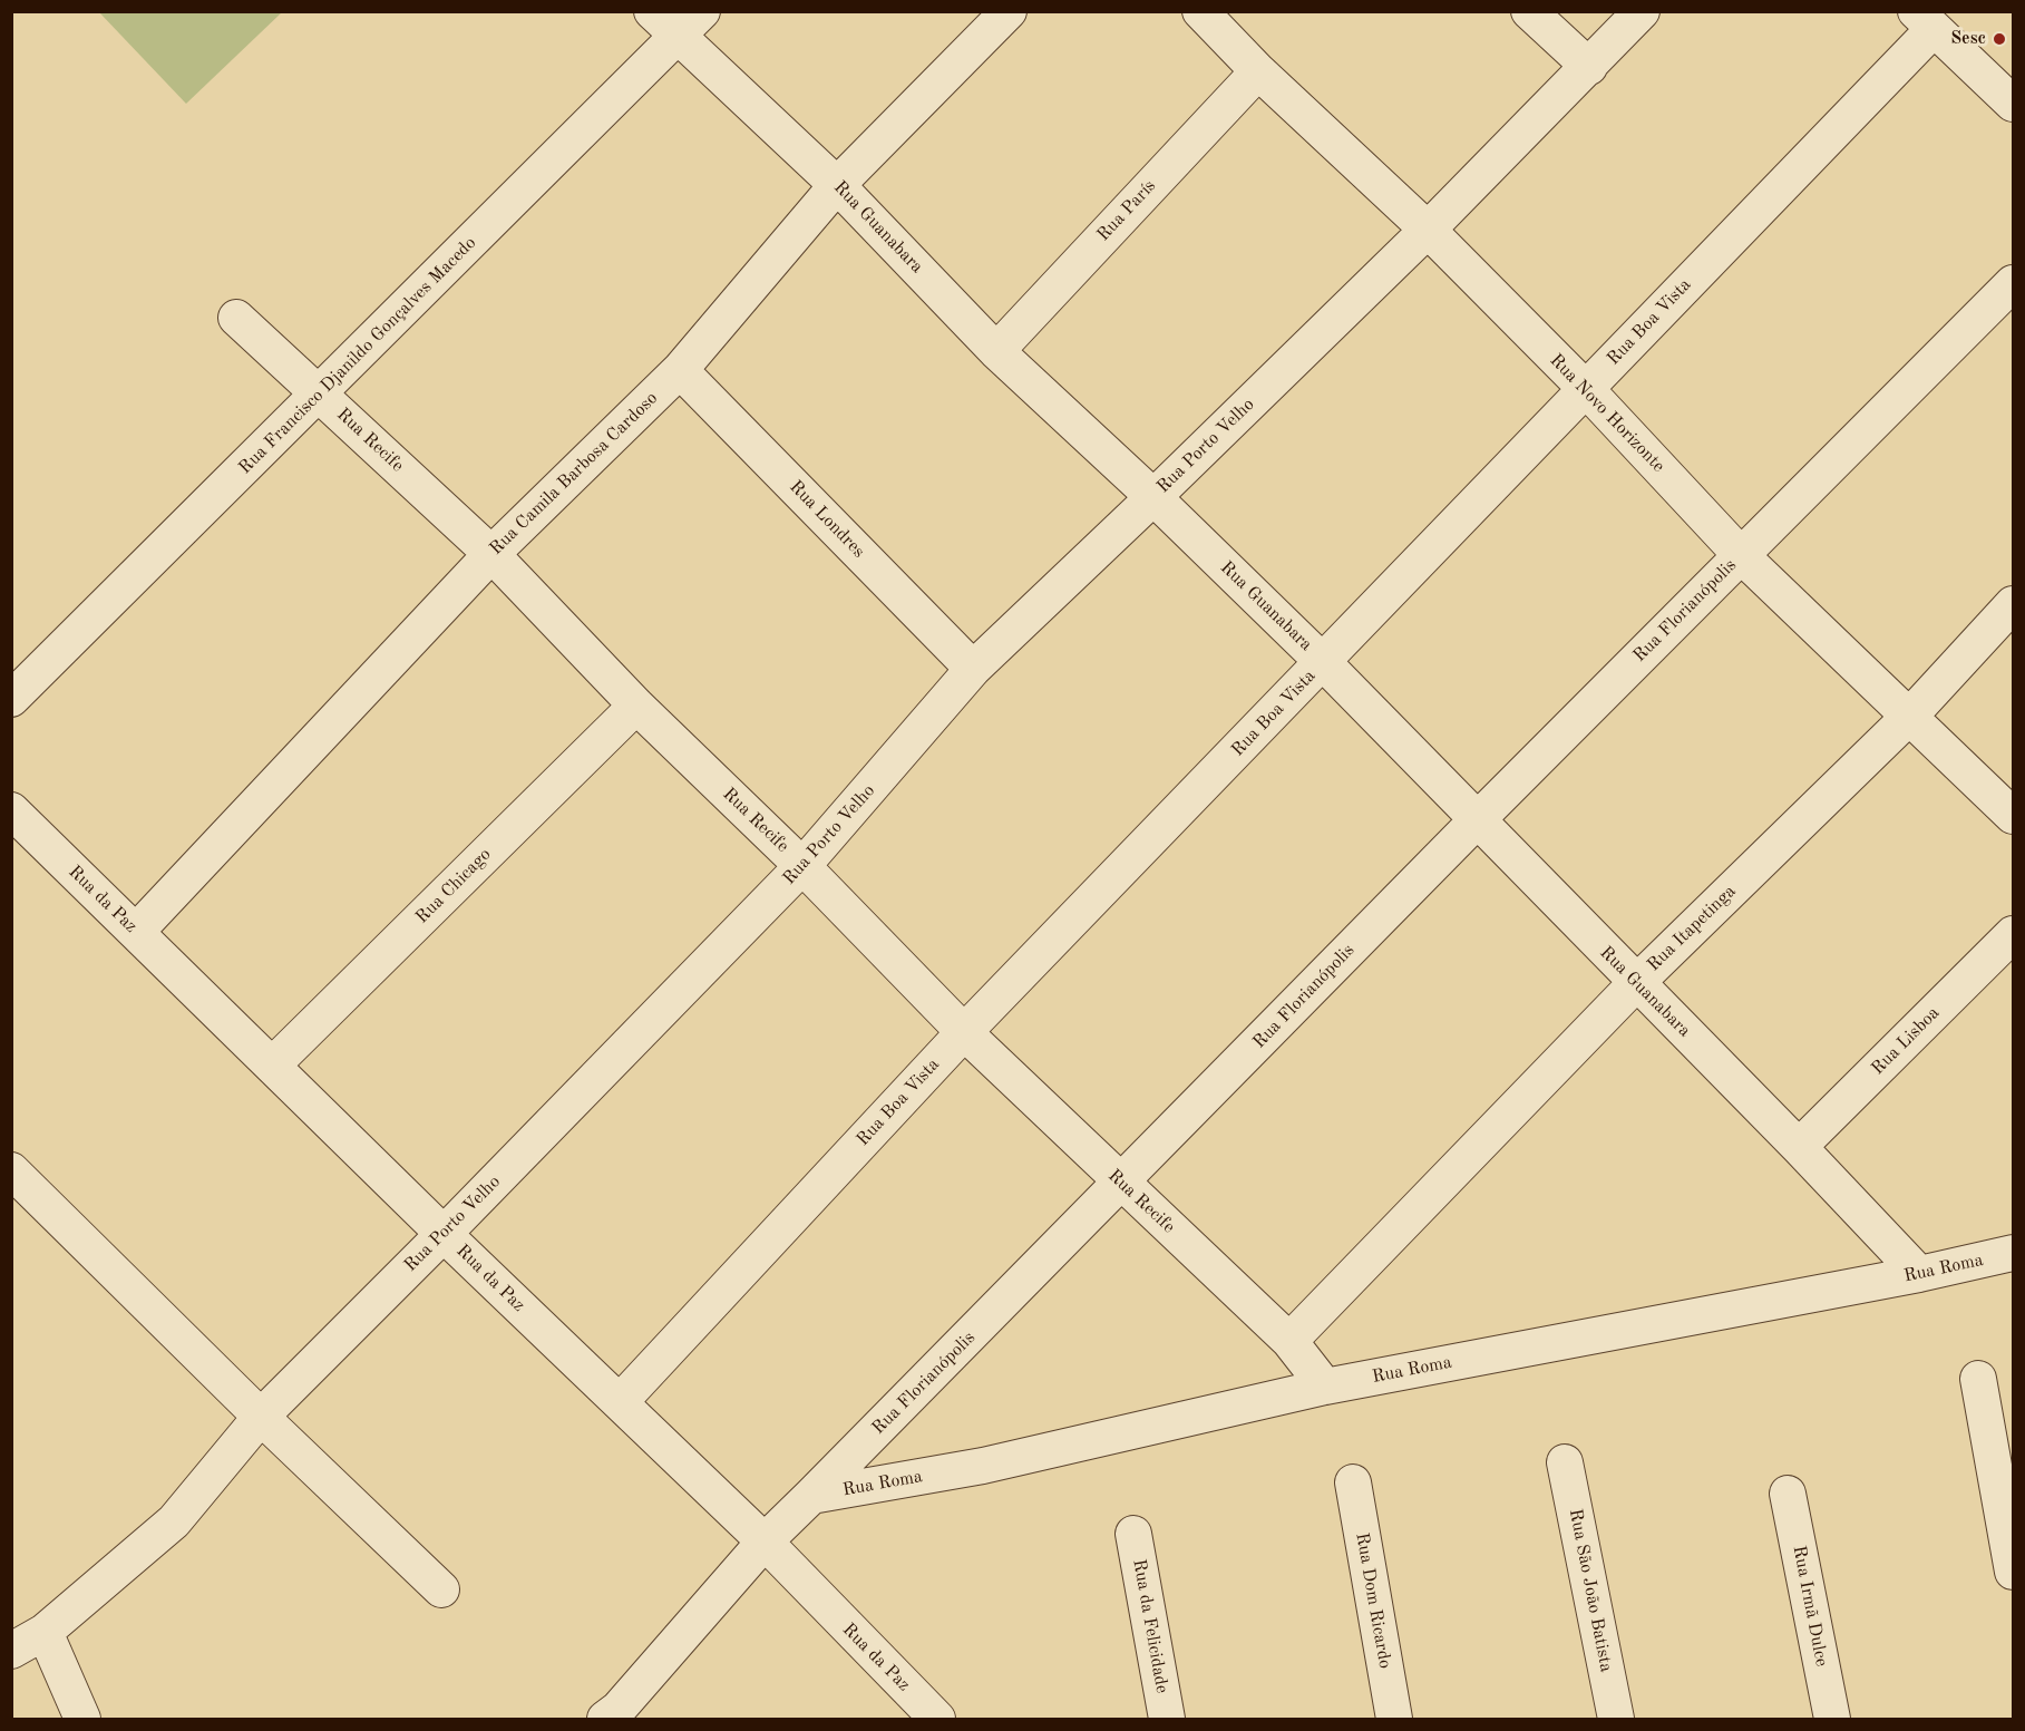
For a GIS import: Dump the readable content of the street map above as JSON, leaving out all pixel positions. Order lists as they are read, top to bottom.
{
  "streets": {
    "street": [
      "Rua París",
      "Rua Guanabara",
      "Rua Boa Vista",
      "Rua Francisco Djanildo Gonçalves Macedo",
      "Rua Novo Horizonte",
      "Rua Recife",
      "Rua Porto Velho",
      "Rua Camila Barbosa Cardoso",
      "Rua Londres",
      "Rua Florianópolis",
      "Rua Chicago",
      "Rua da Paz",
      "Rua Itapetinga",
      "Rua Lisboa",
      "Rua Roma",
      "Rua São João Batista",
      "Rua Dom Ricardo",
      "Rua Irmã Dulce",
      "Rua da Felicidade"
    ]
  },
  "crossings": [
    ["Rua París", "Rua Guanabara"],
    ["Rua París", "Rua Novo Horizonte"],
    ["Rua Guanabara", "Rua Boa Vista"],
    ["Rua Guanabara", "Rua Francisco Djanildo Gonçalves Macedo"],
    ["Rua Guanabara", "Rua Porto Velho"],
    ["Rua Guanabara", "Rua Camila Barbosa Cardoso"],
    ["Rua Guanabara", "Rua Florianópolis"],
    ["Rua Guanabara", "Rua Itapetinga"],
    ["Rua Guanabara", "Rua Lisboa"],
    ["Rua Guanabara", "Rua Roma"],
    ["Rua Boa Vista", "Rua Novo Horizonte"],
    ["Rua Boa Vista", "Rua Recife"],
    ["Rua Boa Vista", "Rua da Paz"],
    ["Rua Francisco Djanildo Gonçalves Macedo", "Rua Recife"],
    ["Rua Novo Horizonte", "Rua Porto Velho"],
    ["Rua Novo Horizonte", "Rua Florianópolis"],
    ["Rua Novo Horizonte", "Rua Itapetinga"],
    ["Rua Recife", "Rua Porto Velho"],
    ["Rua Recife", "Rua Camila Barbosa Cardoso"],
    ["Rua Recife", "Rua Florianópolis"],
    ["Rua Recife", "Rua Chicago"],
    ["Rua Recife", "Rua Itapetinga"],
    ["Rua Recife", "Rua Roma"],
    ["Rua Porto Velho", "Rua Londres"],
    ["Rua Porto Velho", "Rua da Paz"],
    ["Rua Camila Barbosa Cardoso", "Rua Londres"],
    ["Rua Camila Barbosa Cardoso", "Rua da Paz"],
    ["Rua Florianópolis", "Rua da Paz"],
    ["Rua Florianópolis", "Rua Roma"],
    ["Rua Chicago", "Rua da Paz"]
  ],
  "places": ["Sesc"]
}
